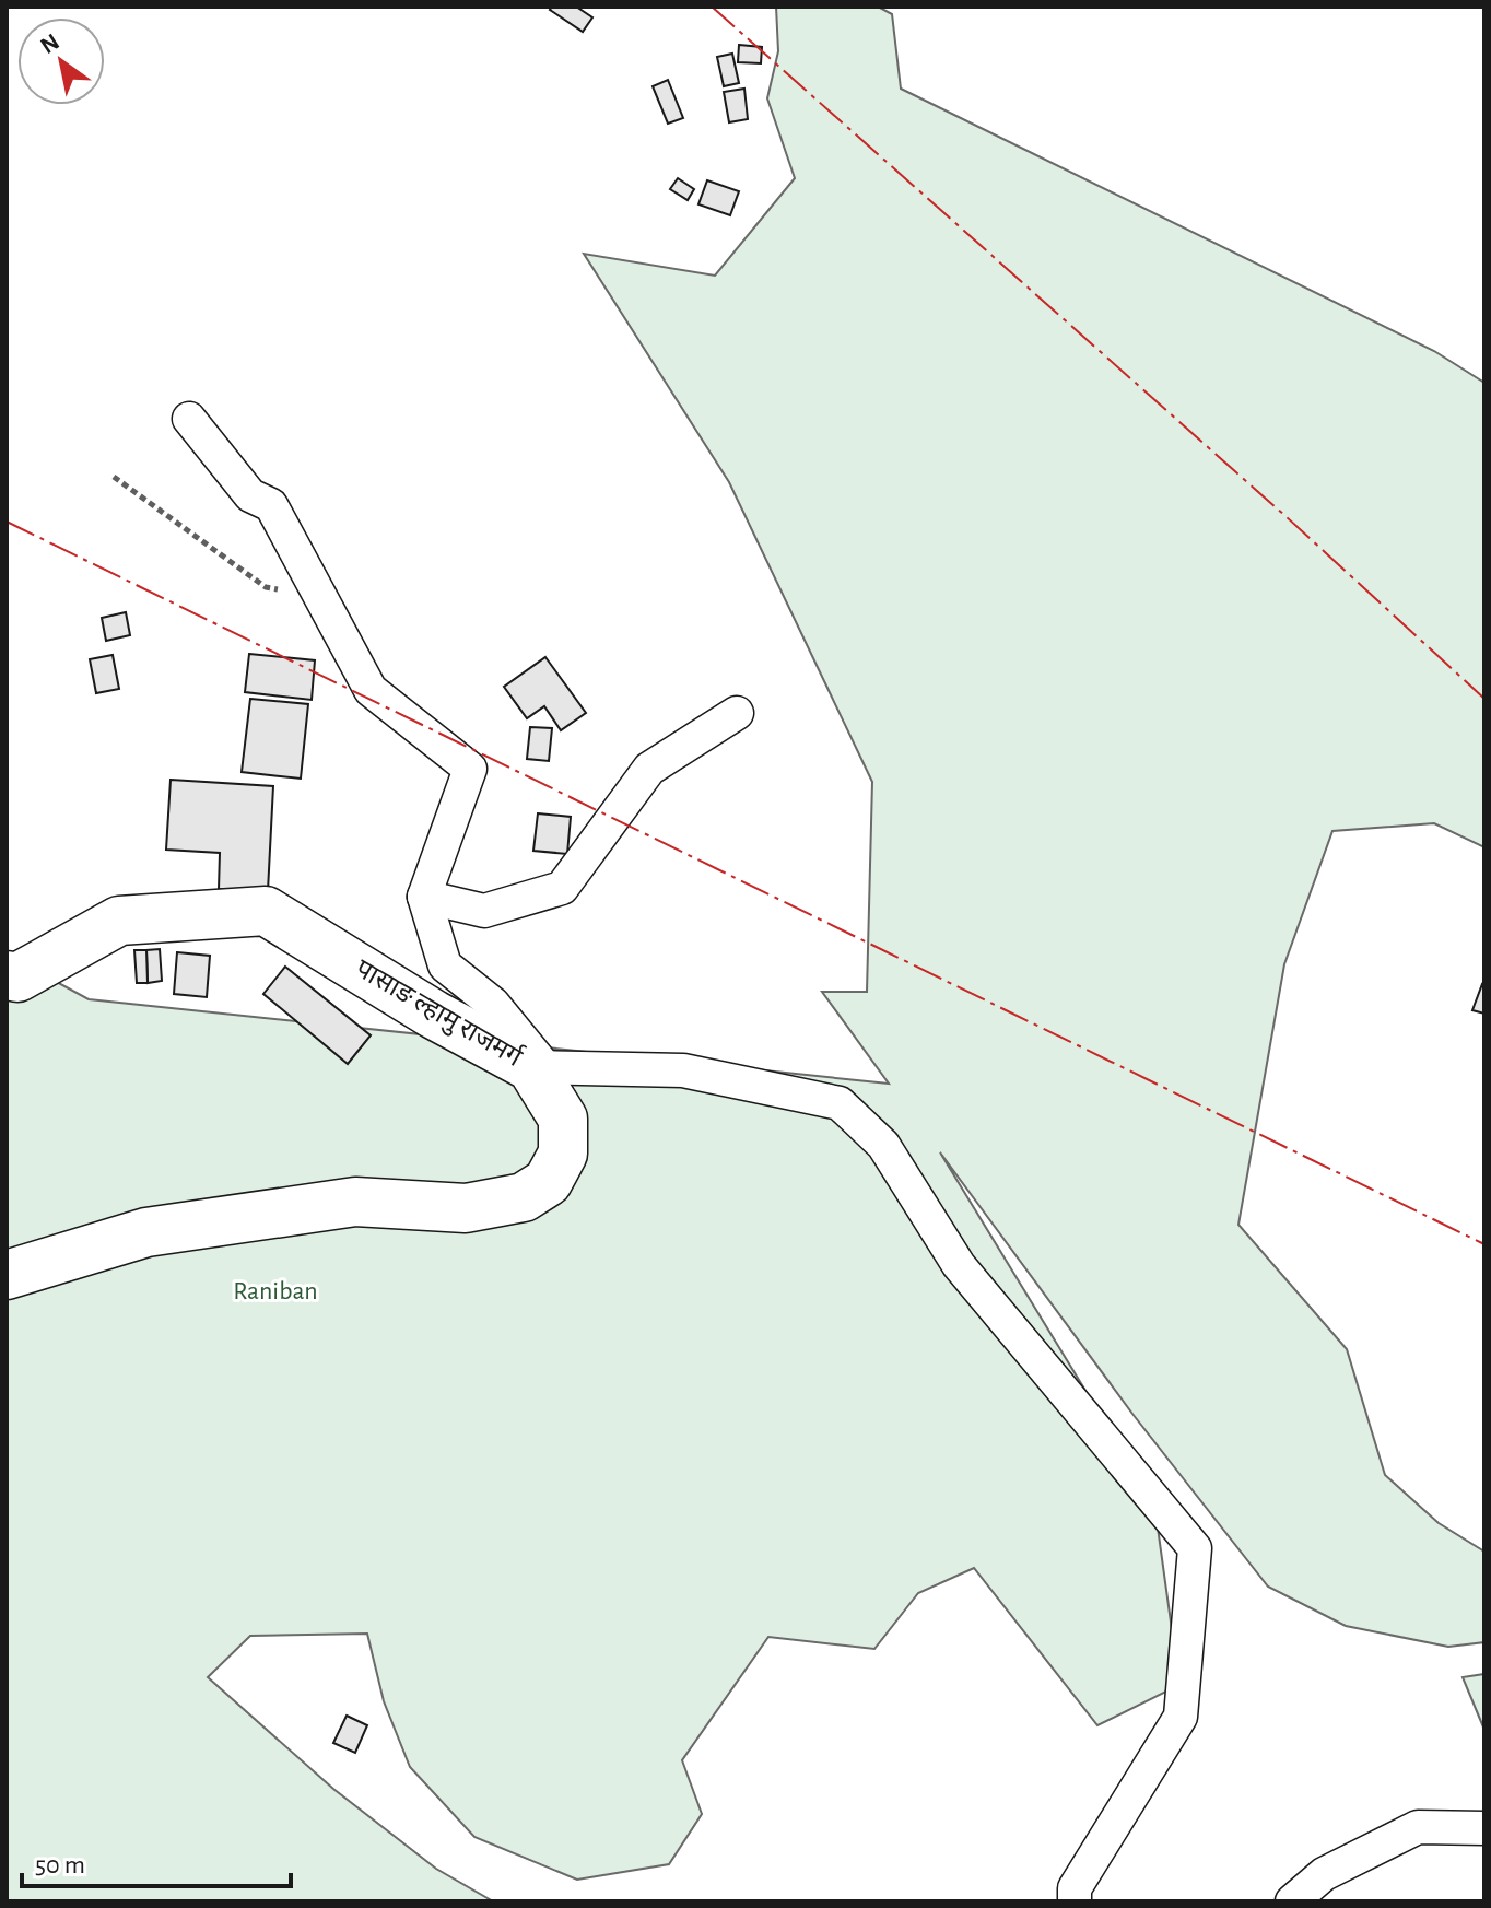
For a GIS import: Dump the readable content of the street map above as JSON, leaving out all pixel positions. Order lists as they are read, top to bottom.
{
  "streets": {
    "main road": ["पासाङ ल्हामु राजमर्ग"]
  },
  "parks": ["Raniban"],
  "scale_bar": "50 m",
  "north": "top left"
}
